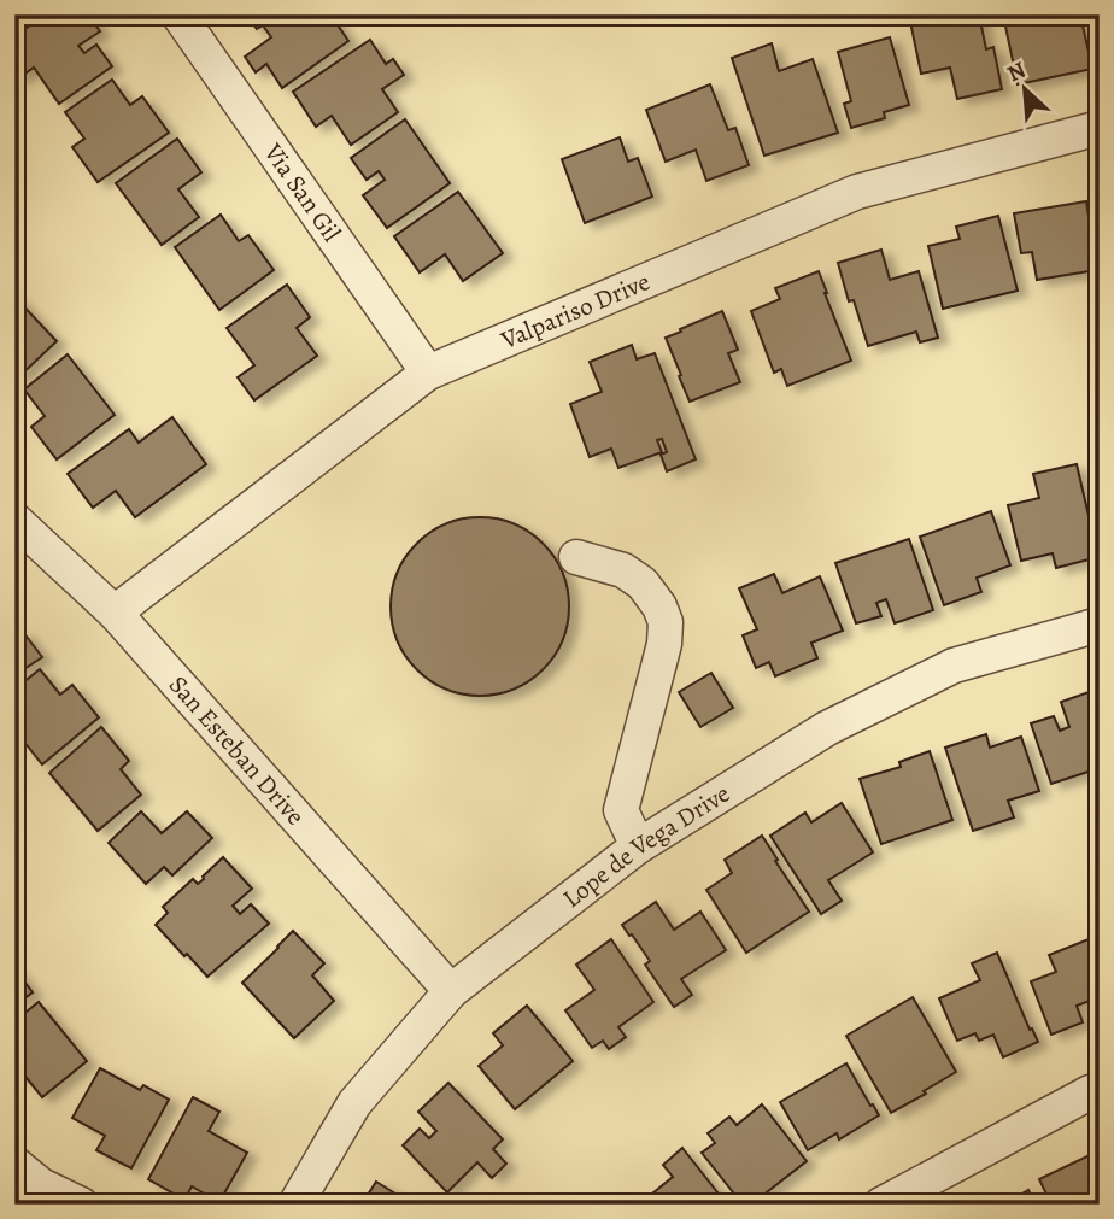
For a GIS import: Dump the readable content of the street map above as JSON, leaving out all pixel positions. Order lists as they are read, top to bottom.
{
  "streets": {
    "street": [
      "Via San Gil",
      "Valpariso Drive",
      "San Esteban Drive",
      "Lope de Vega Drive"
    ]
  },
  "crossings": [
    ["Via San Gil", "Valpariso Drive"],
    ["Valpariso Drive", "San Esteban Drive"],
    ["San Esteban Drive", "Lope de Vega Drive"]
  ],
  "north": "top left"
}
